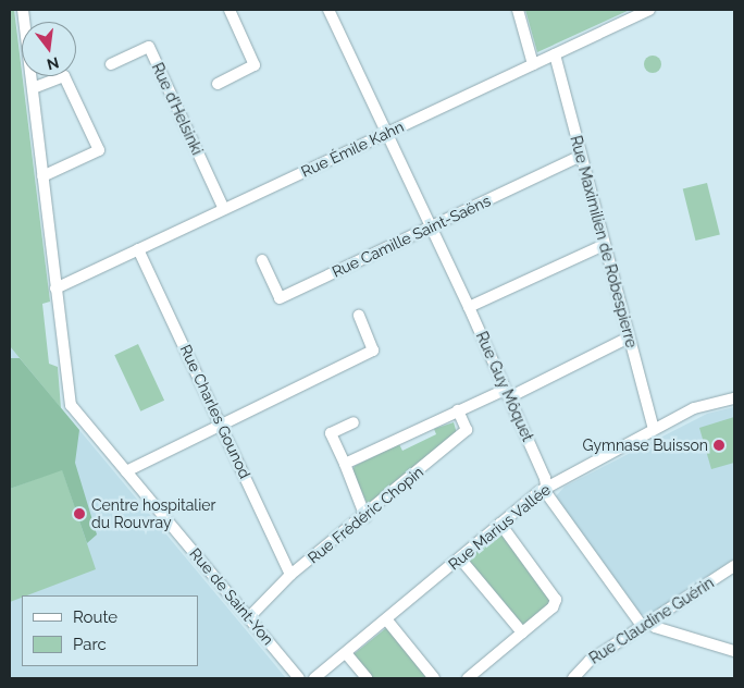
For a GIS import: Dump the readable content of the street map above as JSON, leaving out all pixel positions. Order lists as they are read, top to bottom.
{
  "streets": {
    "street": [
      "Rue d'Helsinki",
      "Rue Émile Kahn",
      "Rue Camille Saint-Saëns",
      "Rue Maximilien de Robespierre",
      "Rue Guy Môquet",
      "Rue Charles Gounod",
      "Rue Frédéric Chopin",
      "Rue Marius Vallée",
      "Rue de Saint-Yon",
      "Rue Claudine Guérin"
    ]
  },
  "crossings": [
    ["Rue d'Helsinki", "Rue Émile Kahn"],
    ["Rue Émile Kahn", "Rue Maximilien de Robespierre"],
    ["Rue Émile Kahn", "Rue Guy Môquet"],
    ["Rue Émile Kahn", "Rue Charles Gounod"],
    ["Rue Émile Kahn", "Rue de Saint-Yon"],
    ["Rue Camille Saint-Saëns", "Rue Maximilien de Robespierre"],
    ["Rue Camille Saint-Saëns", "Rue Guy Môquet"],
    ["Rue Maximilien de Robespierre", "Rue Marius Vallée"],
    ["Rue Guy Môquet", "Rue Marius Vallée"],
    ["Rue Guy Môquet", "Rue Claudine Guérin"],
    ["Rue Charles Gounod", "Rue Frédéric Chopin"],
    ["Rue Frédéric Chopin", "Rue de Saint-Yon"]
  ],
  "places": ["Gymnase Buisson", "Centre hospitalier du Rouvray"],
  "legend": ["Route", "Parc"],
  "north": "bottom"
}
